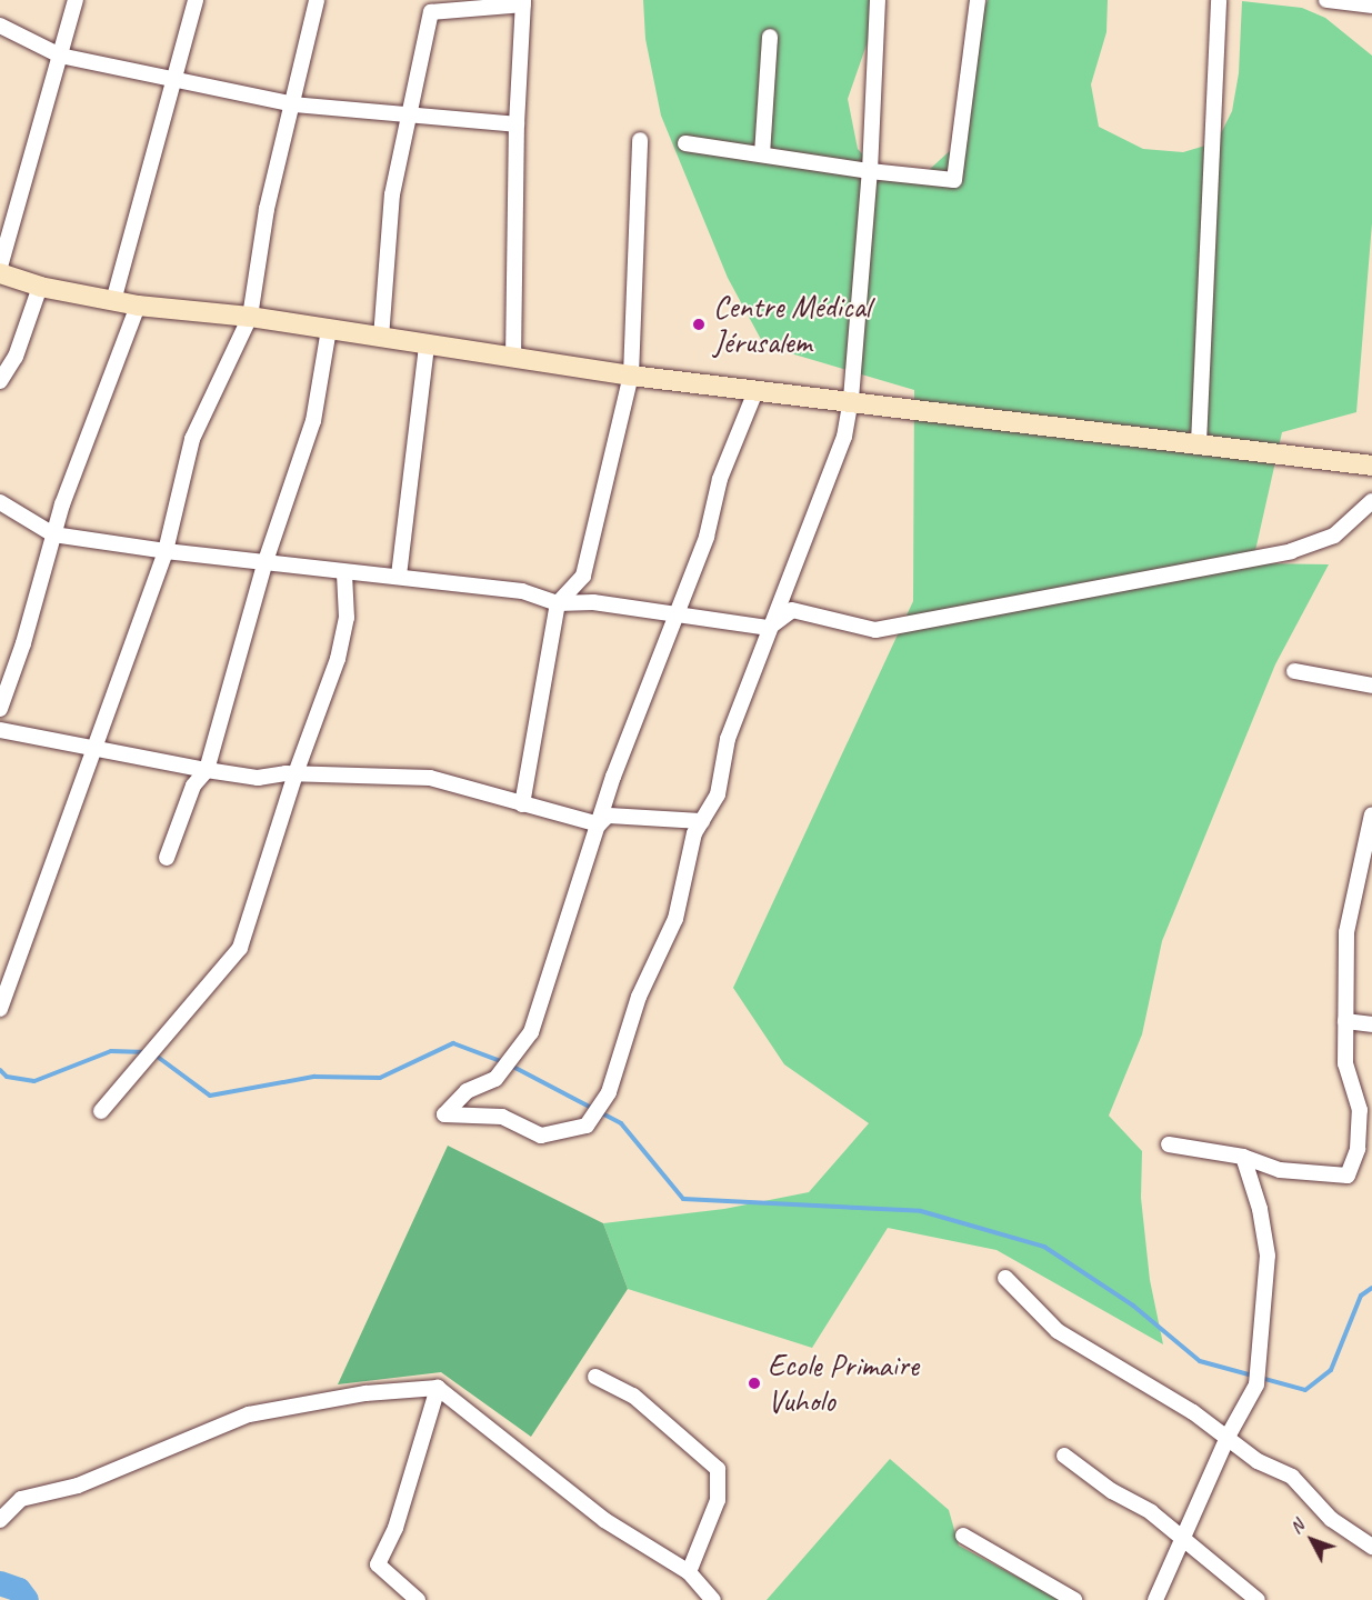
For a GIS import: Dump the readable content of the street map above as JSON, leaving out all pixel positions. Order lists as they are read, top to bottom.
{
  "places": ["Centre Médical Jérusalem", "Ecole Primaire Vuholo"],
  "north": "top left"
}
